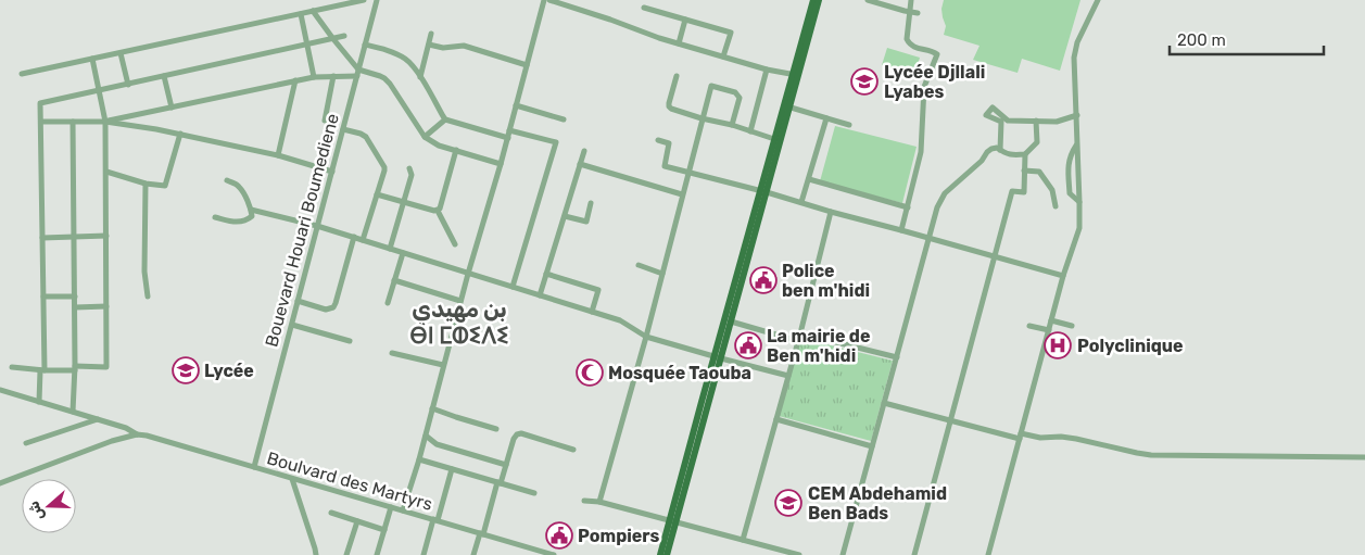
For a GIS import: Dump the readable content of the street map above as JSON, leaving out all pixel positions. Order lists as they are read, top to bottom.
{
  "streets": {
    "street": ["Bouevard Houari Boumediene", "Boulvard des Martyrs"]
  },
  "crossings": [
    ["Bouevard Houari Boumediene", "Boulvard des Martyrs"]
  ],
  "districts": ["بن مهيدي ⴱⵏ ⵎⵀⵉⴷⵉ"],
  "places": {
    "school or university": ["Lycée Djllali Lyabes", "Lycée", "CEM Abdehamid Ben Bads"],
    "public building": ["Police ben m'hidi", "La mairie de Ben m'hidi", "Pompiers"],
    "hospital": ["Polyclinique"],
    "mosque": ["Mosquée Taouba"]
  },
  "scale_bar": "200 m",
  "north": "left"
}
